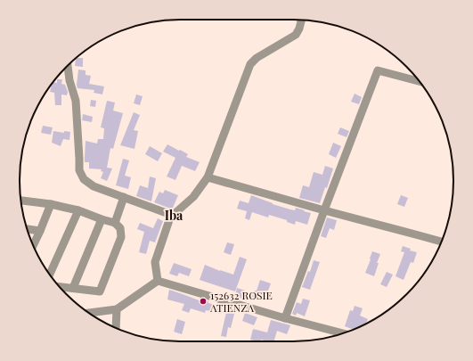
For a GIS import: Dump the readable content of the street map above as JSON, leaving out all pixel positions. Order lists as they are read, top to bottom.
{
  "districts": ["Iba"],
  "places": ["152632 ROSIE ATIENZA"]
}
